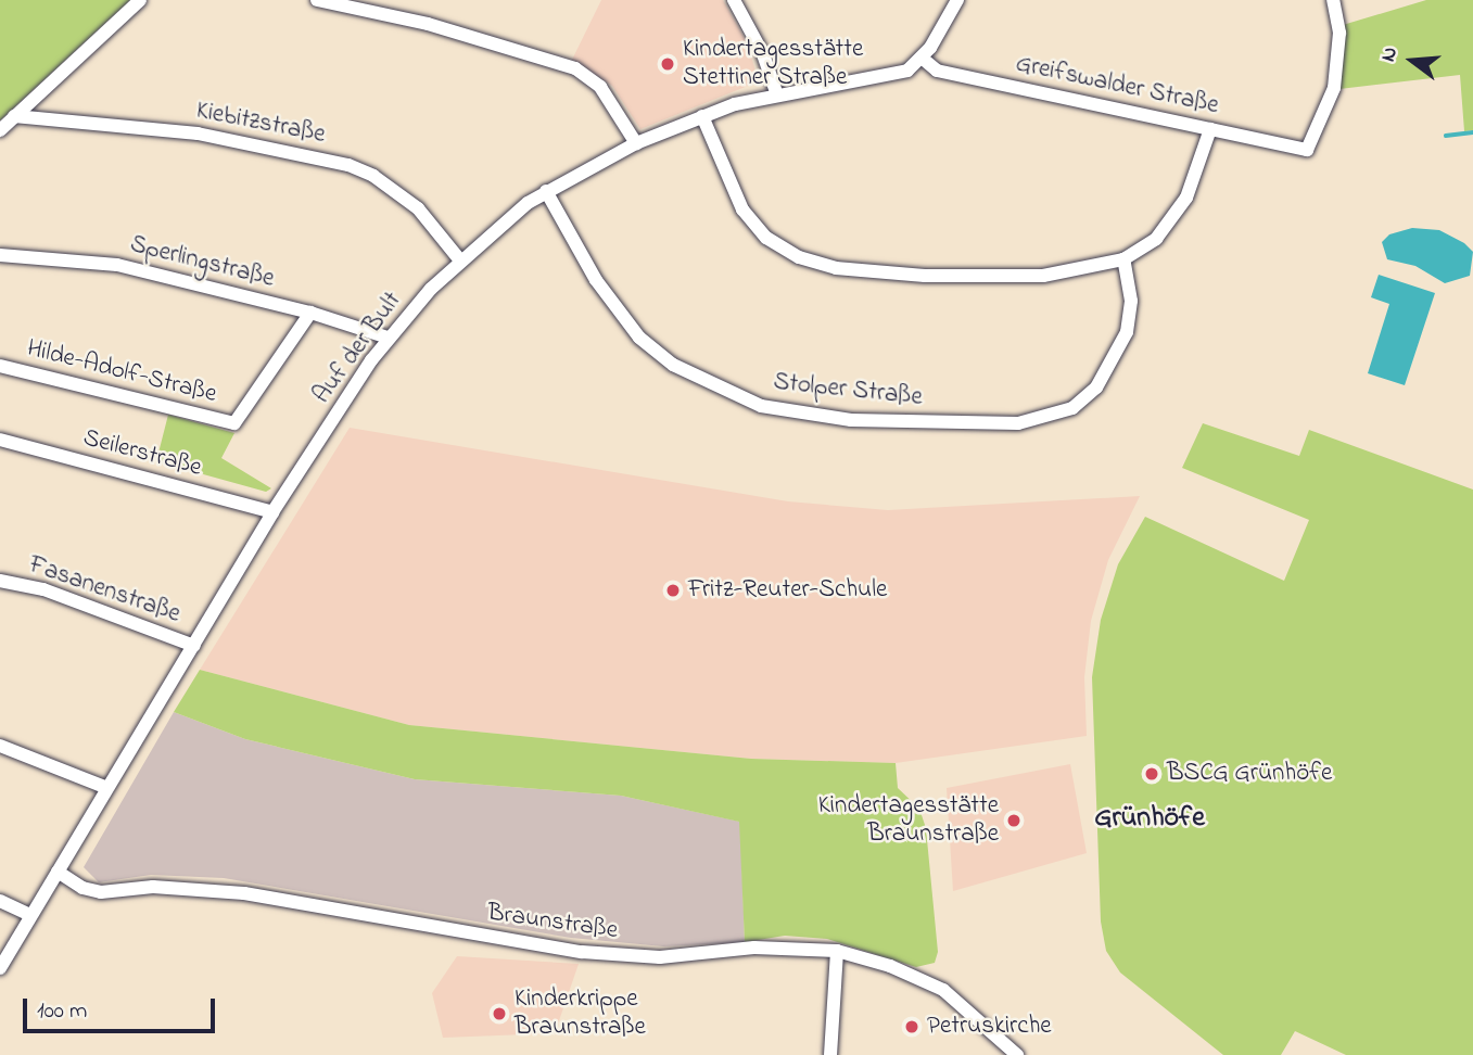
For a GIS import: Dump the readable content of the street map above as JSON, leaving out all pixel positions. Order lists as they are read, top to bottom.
{
  "streets": {
    "street": [
      "Greifswalder Straße",
      "Kiebitzstraße",
      "Sperlingstraße",
      "Auf der Bult",
      "Hilde-Adolf-Straße",
      "Stolper Straße",
      "Seilerstraße",
      "Fasanenstraße",
      "Braunstraße"
    ]
  },
  "crossings": [
    ["Greifswalder Straße", "Auf der Bult"],
    ["Kiebitzstraße", "Auf der Bult"],
    ["Sperlingstraße", "Auf der Bult"],
    ["Sperlingstraße", "Hilde-Adolf-Straße"],
    ["Auf der Bult", "Stolper Straße"],
    ["Auf der Bult", "Seilerstraße"],
    ["Auf der Bult", "Fasanenstraße"],
    ["Auf der Bult", "Braunstraße"]
  ],
  "districts": ["Grünhöfe"],
  "places": [
    "Kindertagesstätte Stettiner Straße",
    "Fritz-Reuter-Schule",
    "BSCG Grünhöfe",
    "Kindertagesstätte Braunstraße",
    "Kinderkrippe Braunstraße",
    "Petruskirche"
  ],
  "scale_bar": "100 m",
  "north": "left"
}
